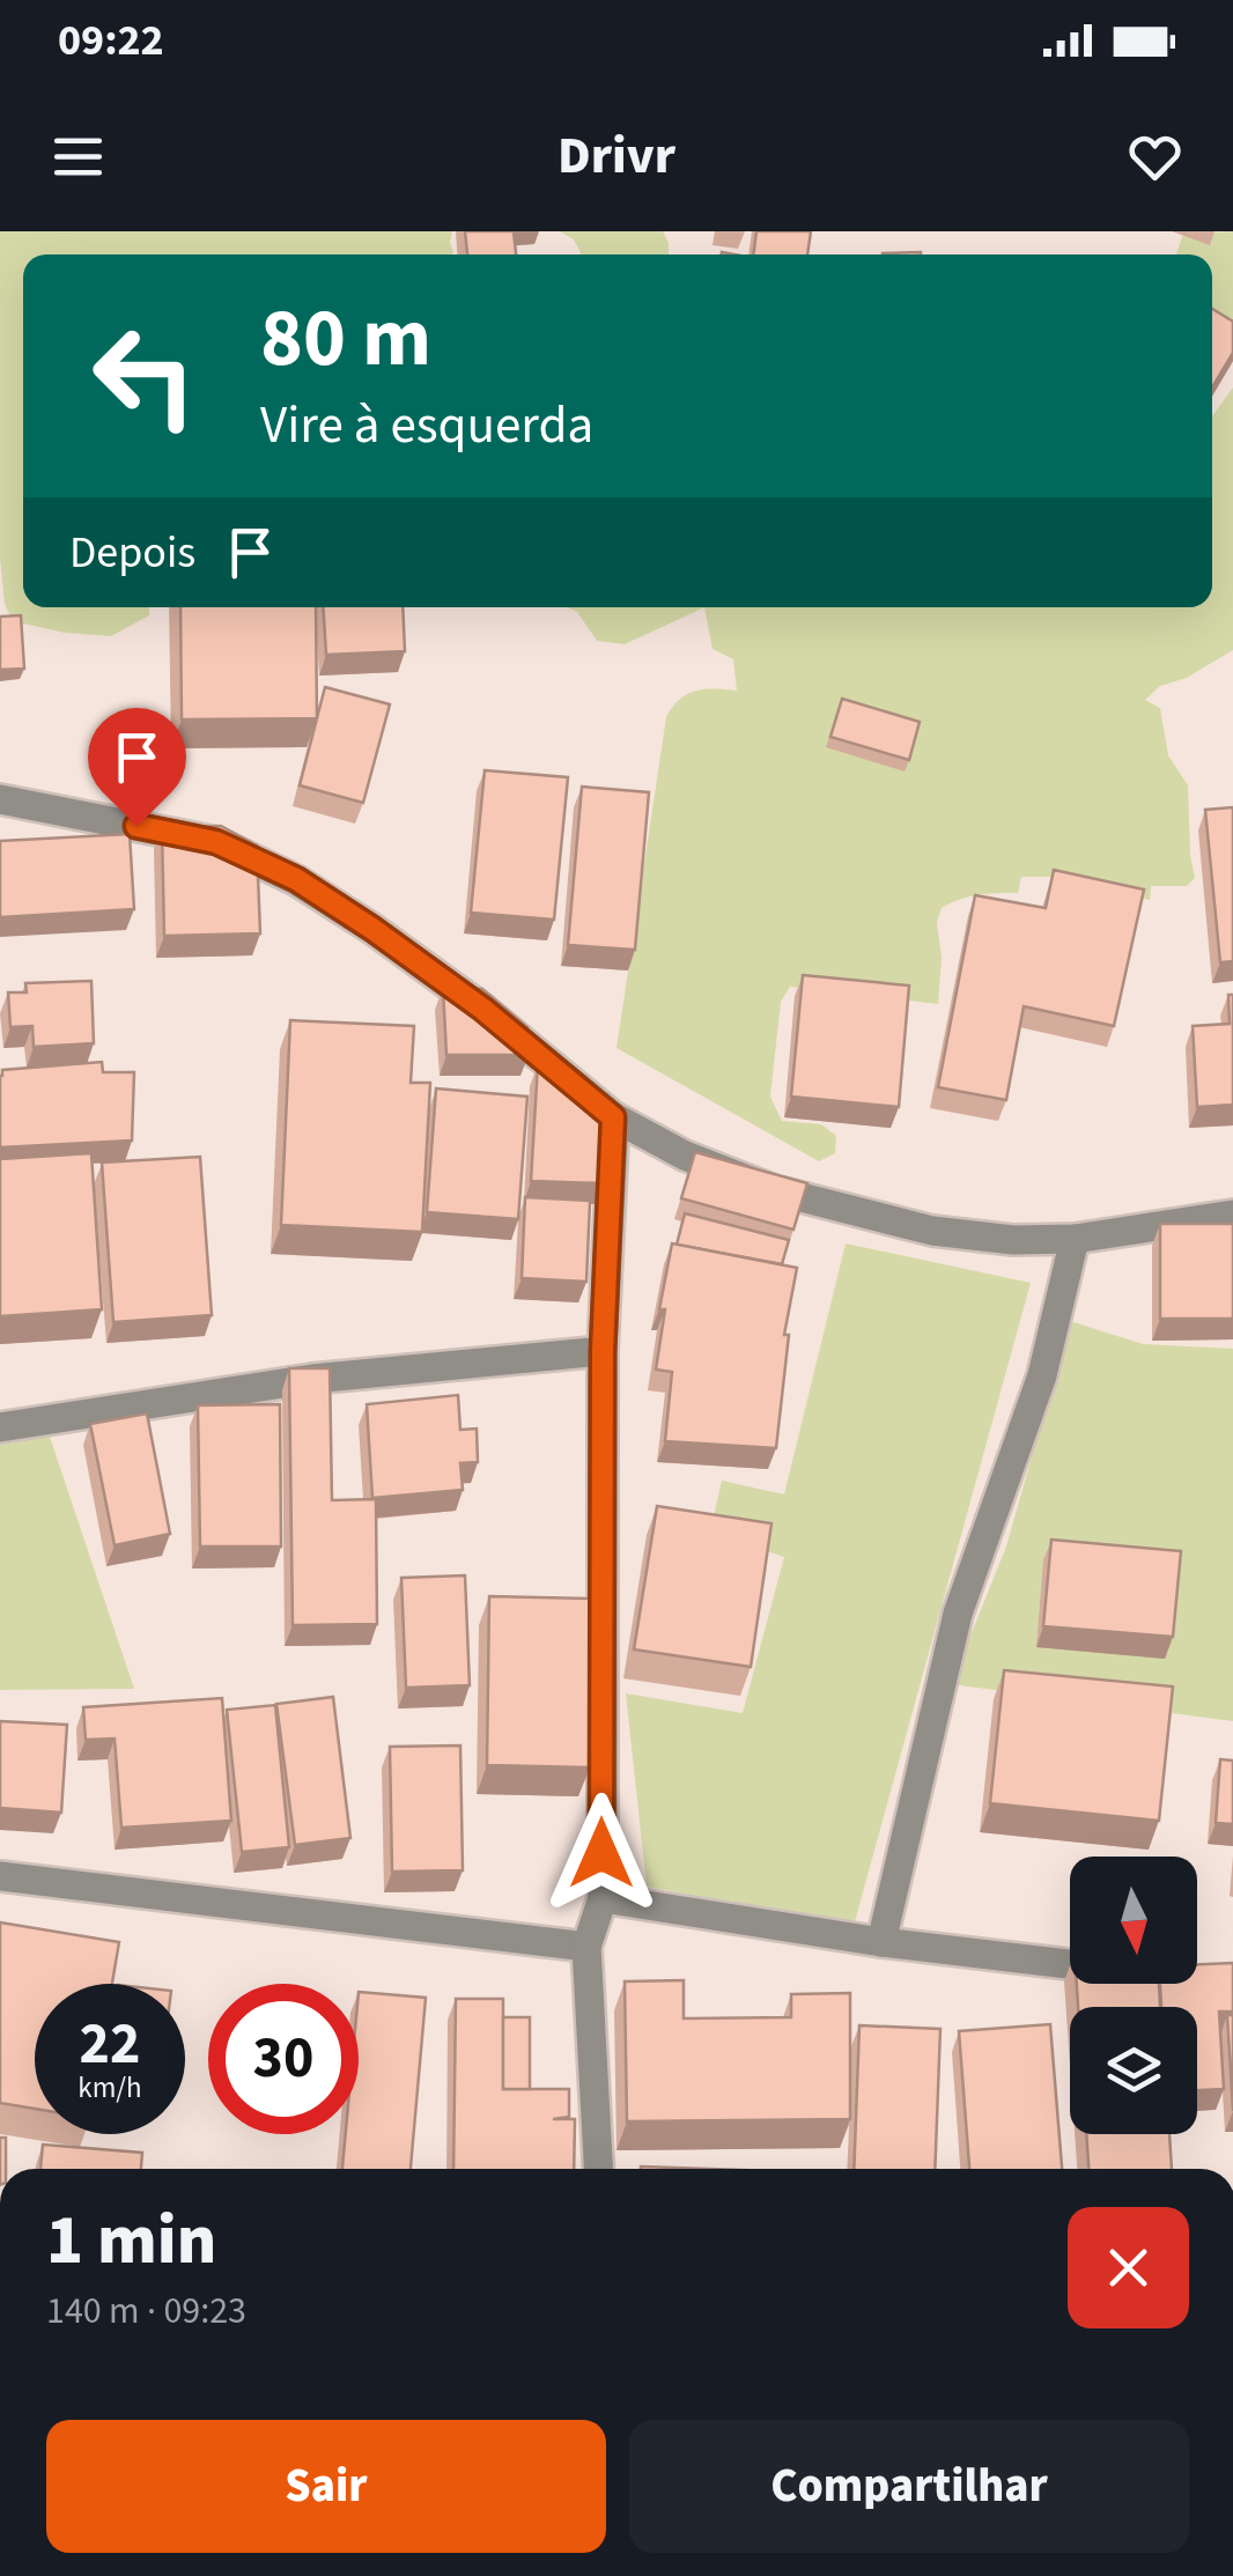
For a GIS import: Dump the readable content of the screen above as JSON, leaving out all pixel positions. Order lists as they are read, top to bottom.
{
  "north": "bottom",
  "page": {
    "status": "09:22",
    "header": "Drivr",
    "turn": ["80 m", "Vire à esquerda"],
    "then": "Depois",
    "speed": "22 km/h",
    "limit": "30",
    "heading": ["1 min", "140 m · 09:23"],
    "buttons": ["Sair", "Compartilhar"]
  }
}
